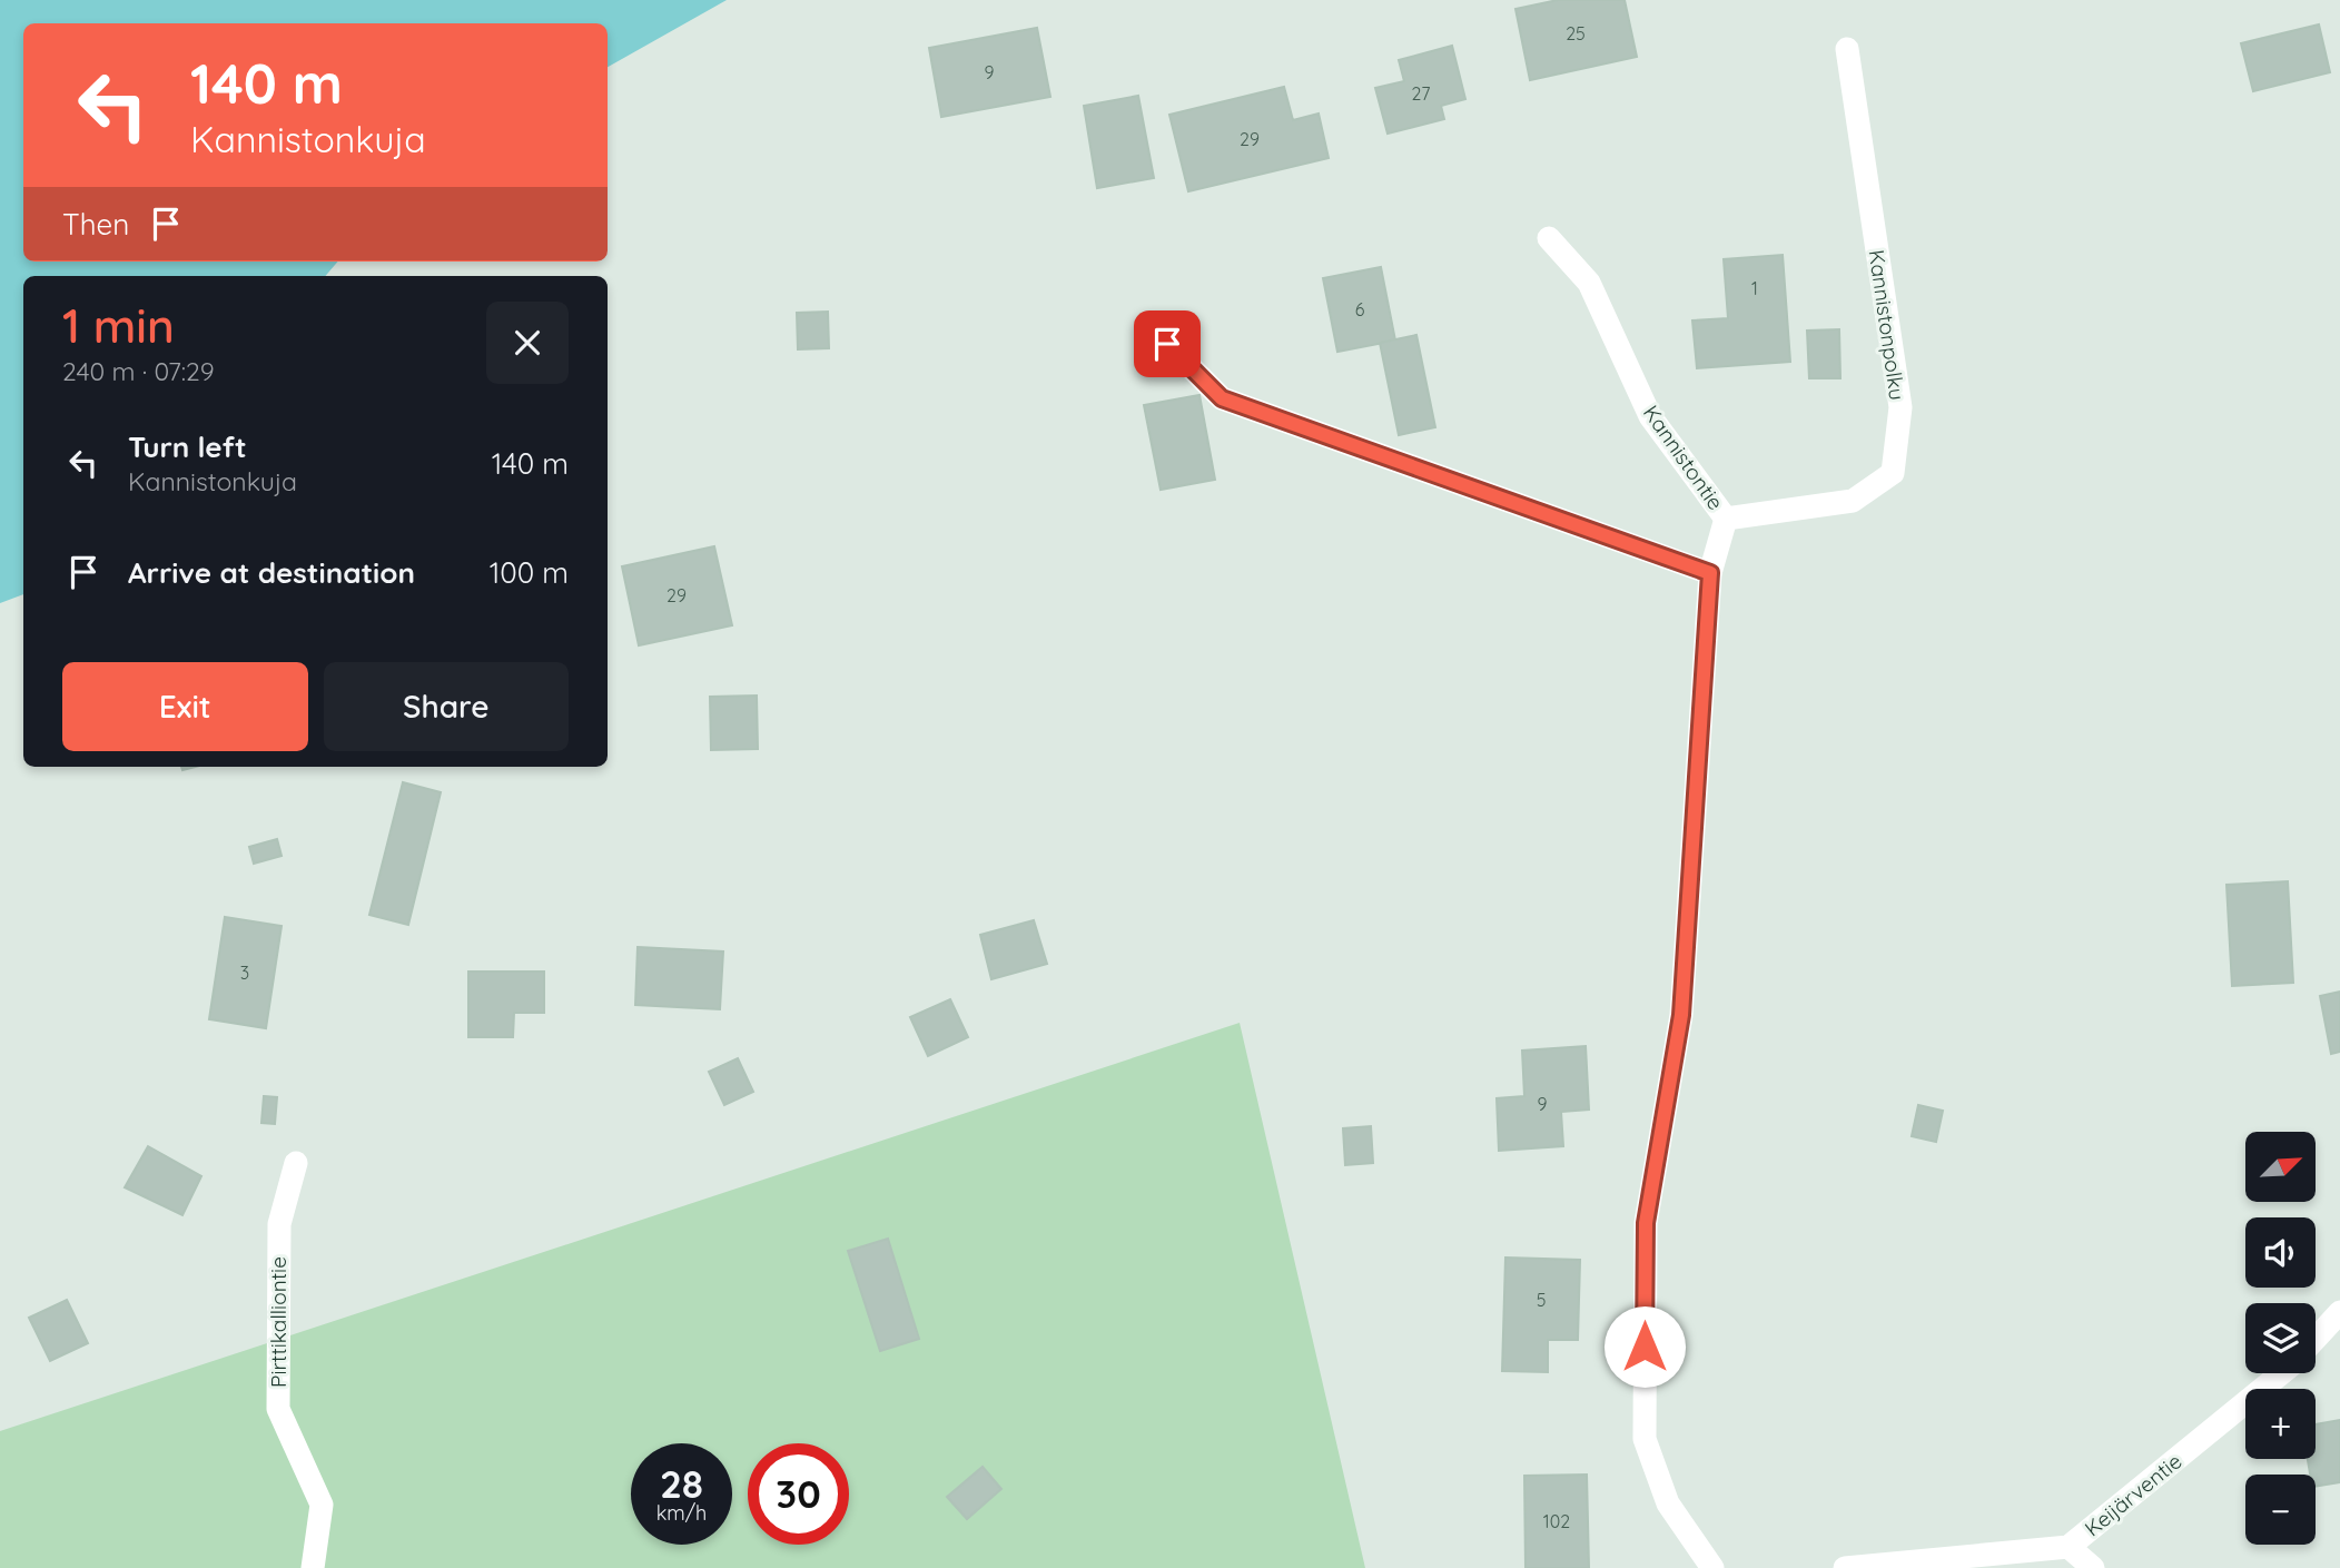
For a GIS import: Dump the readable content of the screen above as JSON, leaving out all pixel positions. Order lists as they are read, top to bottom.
{
  "streets": {
    "street": [
      "Kannistonpolku",
      "Kannistontie",
      "Pirttikalliontie",
      "Keijärventie"
    ]
  },
  "crossings": [
    ["Kannistonpolku", "Kannistontie"]
  ],
  "house_numbers": [
    "25",
    "9",
    "27",
    "29",
    "1",
    "6",
    "29",
    "3",
    "9",
    "5",
    "102"
  ],
  "north": "top right",
  "page": {
    "turn": ["140 m", "Kannistonkuja"],
    "then": "Then",
    "heading": ["1 min", "240 m · 07:29"],
    "list": [
      {
        "name": "Turn left",
        "note": "Kannistonkuja",
        "value": "140 m"
      },
      {
        "name": "Arrive at destination",
        "value": "100 m"
      }
    ],
    "buttons": ["Exit", "Share"],
    "map_buttons": ["+", "−"],
    "speed": "28 km/h",
    "limit": "30"
  }
}
